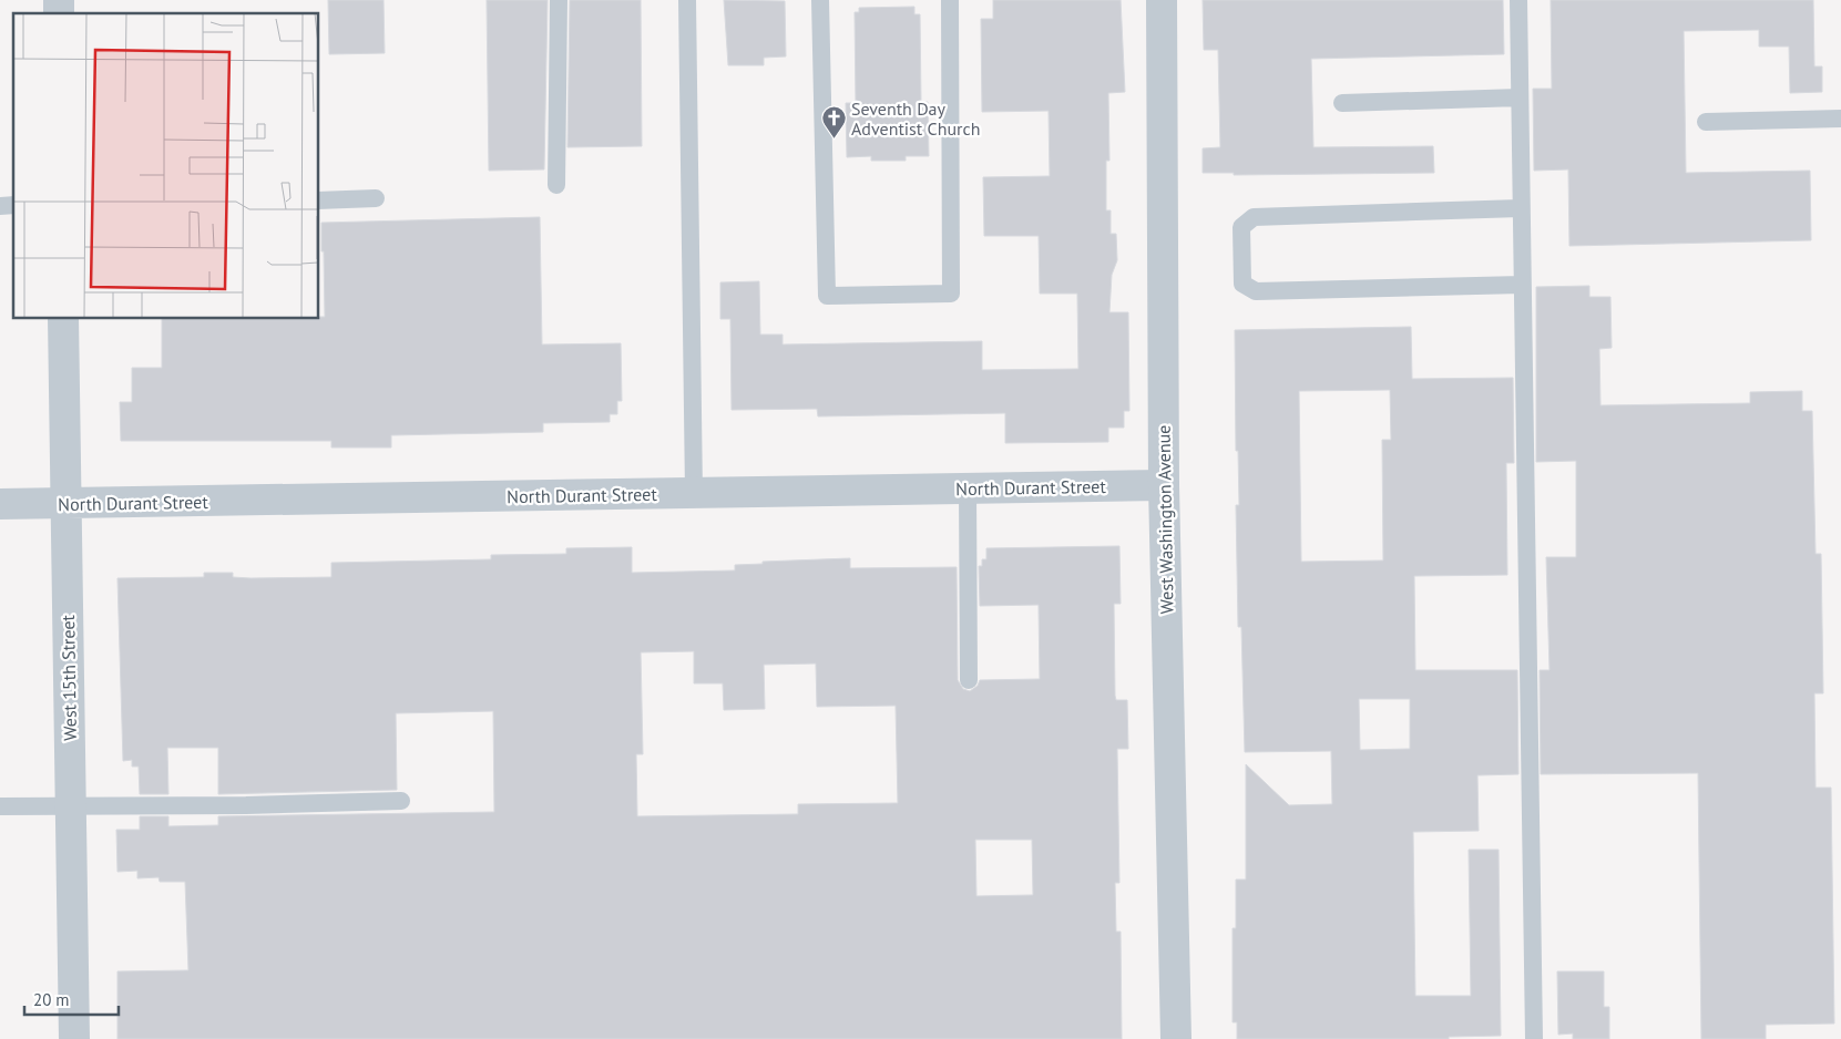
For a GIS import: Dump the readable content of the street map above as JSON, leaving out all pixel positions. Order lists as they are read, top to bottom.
{
  "streets": {
    "street": ["North Durant Street", "West Washington Avenue", "West 15th Street"]
  },
  "crossings": [
    ["North Durant Street", "West Washington Avenue"],
    ["North Durant Street", "West 15th Street"]
  ],
  "places": {
    "church": ["Seventh Day Adventist Church"]
  },
  "scale_bar": "20 m"
}
